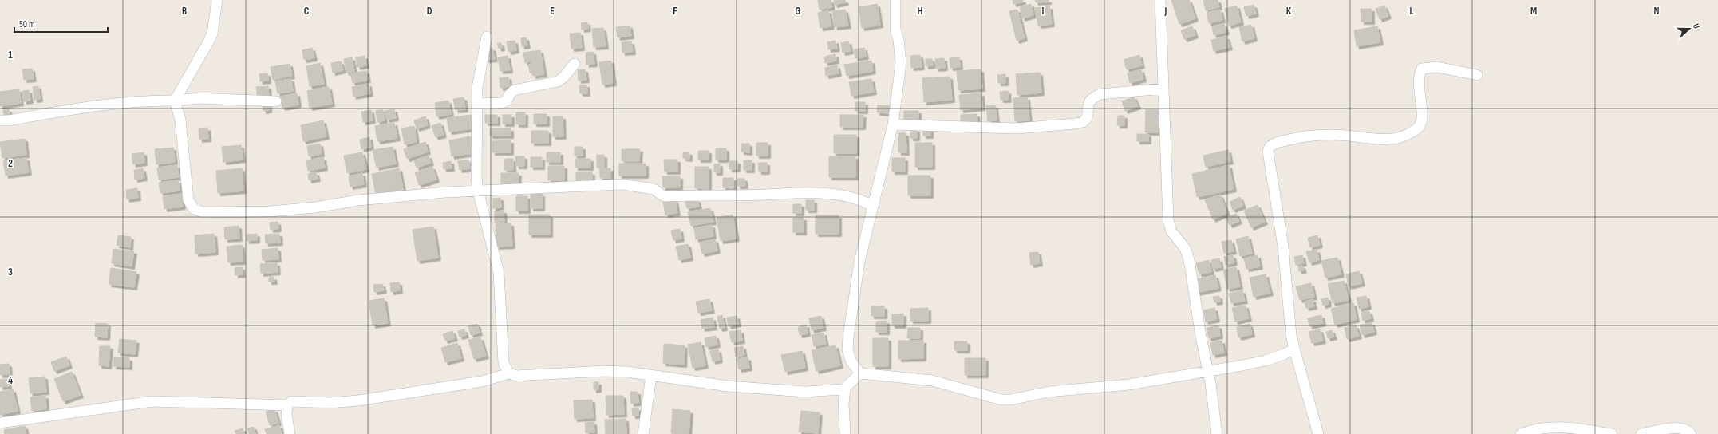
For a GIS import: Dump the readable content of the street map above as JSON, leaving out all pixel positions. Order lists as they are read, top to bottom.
{
  "scale_bar": "50 m",
  "north": "right",
  "grid": {
    "columns": [
      "B",
      "C",
      "D",
      "E",
      "F",
      "G",
      "H",
      "I",
      "J",
      "K",
      "L",
      "M",
      "N"
    ],
    "rows": [
      "1",
      "2",
      "3",
      "4"
    ]
  }
}
